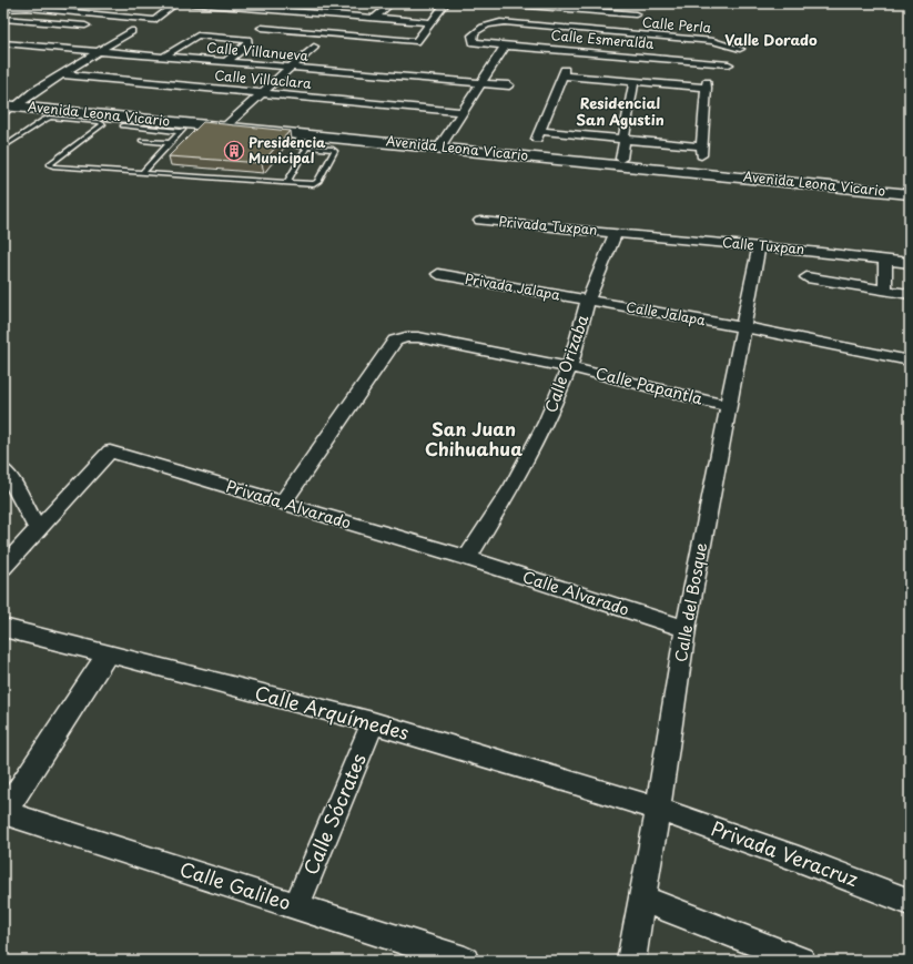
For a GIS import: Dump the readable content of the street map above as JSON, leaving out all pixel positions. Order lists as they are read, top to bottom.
{
  "streets": {
    "street": [
      "Calle Perla",
      "Calle Esmeralda",
      "Calle Villanueva",
      "Calle Villaclara",
      "Avenida Leona Vicario",
      "Privada Tuxpan",
      "Calle Tuxpan",
      "Privada Jalapa",
      "Calle Jalapa",
      "Calle Orizaba",
      "Calle Papantla",
      "Privada Alvarado",
      "Calle Alvarado",
      "Calle del Bosque",
      "Calle Arquímedes",
      "Calle Sócrates",
      "Privada Veracruz",
      "Calle Galileo"
    ]
  },
  "crossings": [
    ["Calle Perla", "Calle Esmeralda"],
    ["Privada Tuxpan", "Calle Tuxpan"],
    ["Privada Tuxpan", "Calle Orizaba"],
    ["Calle Tuxpan", "Calle Orizaba"],
    ["Calle Tuxpan", "Calle del Bosque"],
    ["Privada Jalapa", "Calle Jalapa"],
    ["Privada Jalapa", "Calle Orizaba"],
    ["Calle Jalapa", "Calle Orizaba"],
    ["Calle Jalapa", "Calle del Bosque"],
    ["Calle Orizaba", "Calle Papantla"],
    ["Calle Orizaba", "Privada Alvarado"],
    ["Calle Orizaba", "Calle Alvarado"],
    ["Calle Papantla", "Privada Alvarado"],
    ["Calle Papantla", "Calle del Bosque"],
    ["Privada Alvarado", "Calle Alvarado"],
    ["Calle Alvarado", "Calle del Bosque"],
    ["Calle del Bosque", "Calle Arquímedes"],
    ["Calle del Bosque", "Privada Veracruz"],
    ["Calle Arquímedes", "Calle Sócrates"],
    ["Calle Arquímedes", "Privada Veracruz"],
    ["Calle Sócrates", "Calle Galileo"]
  ],
  "districts": ["Valle Dorado", "Residencial San Agustin", "San Juan Chihuahua"],
  "places": {
    "building": ["Presidencia Municipal"]
  }
}
